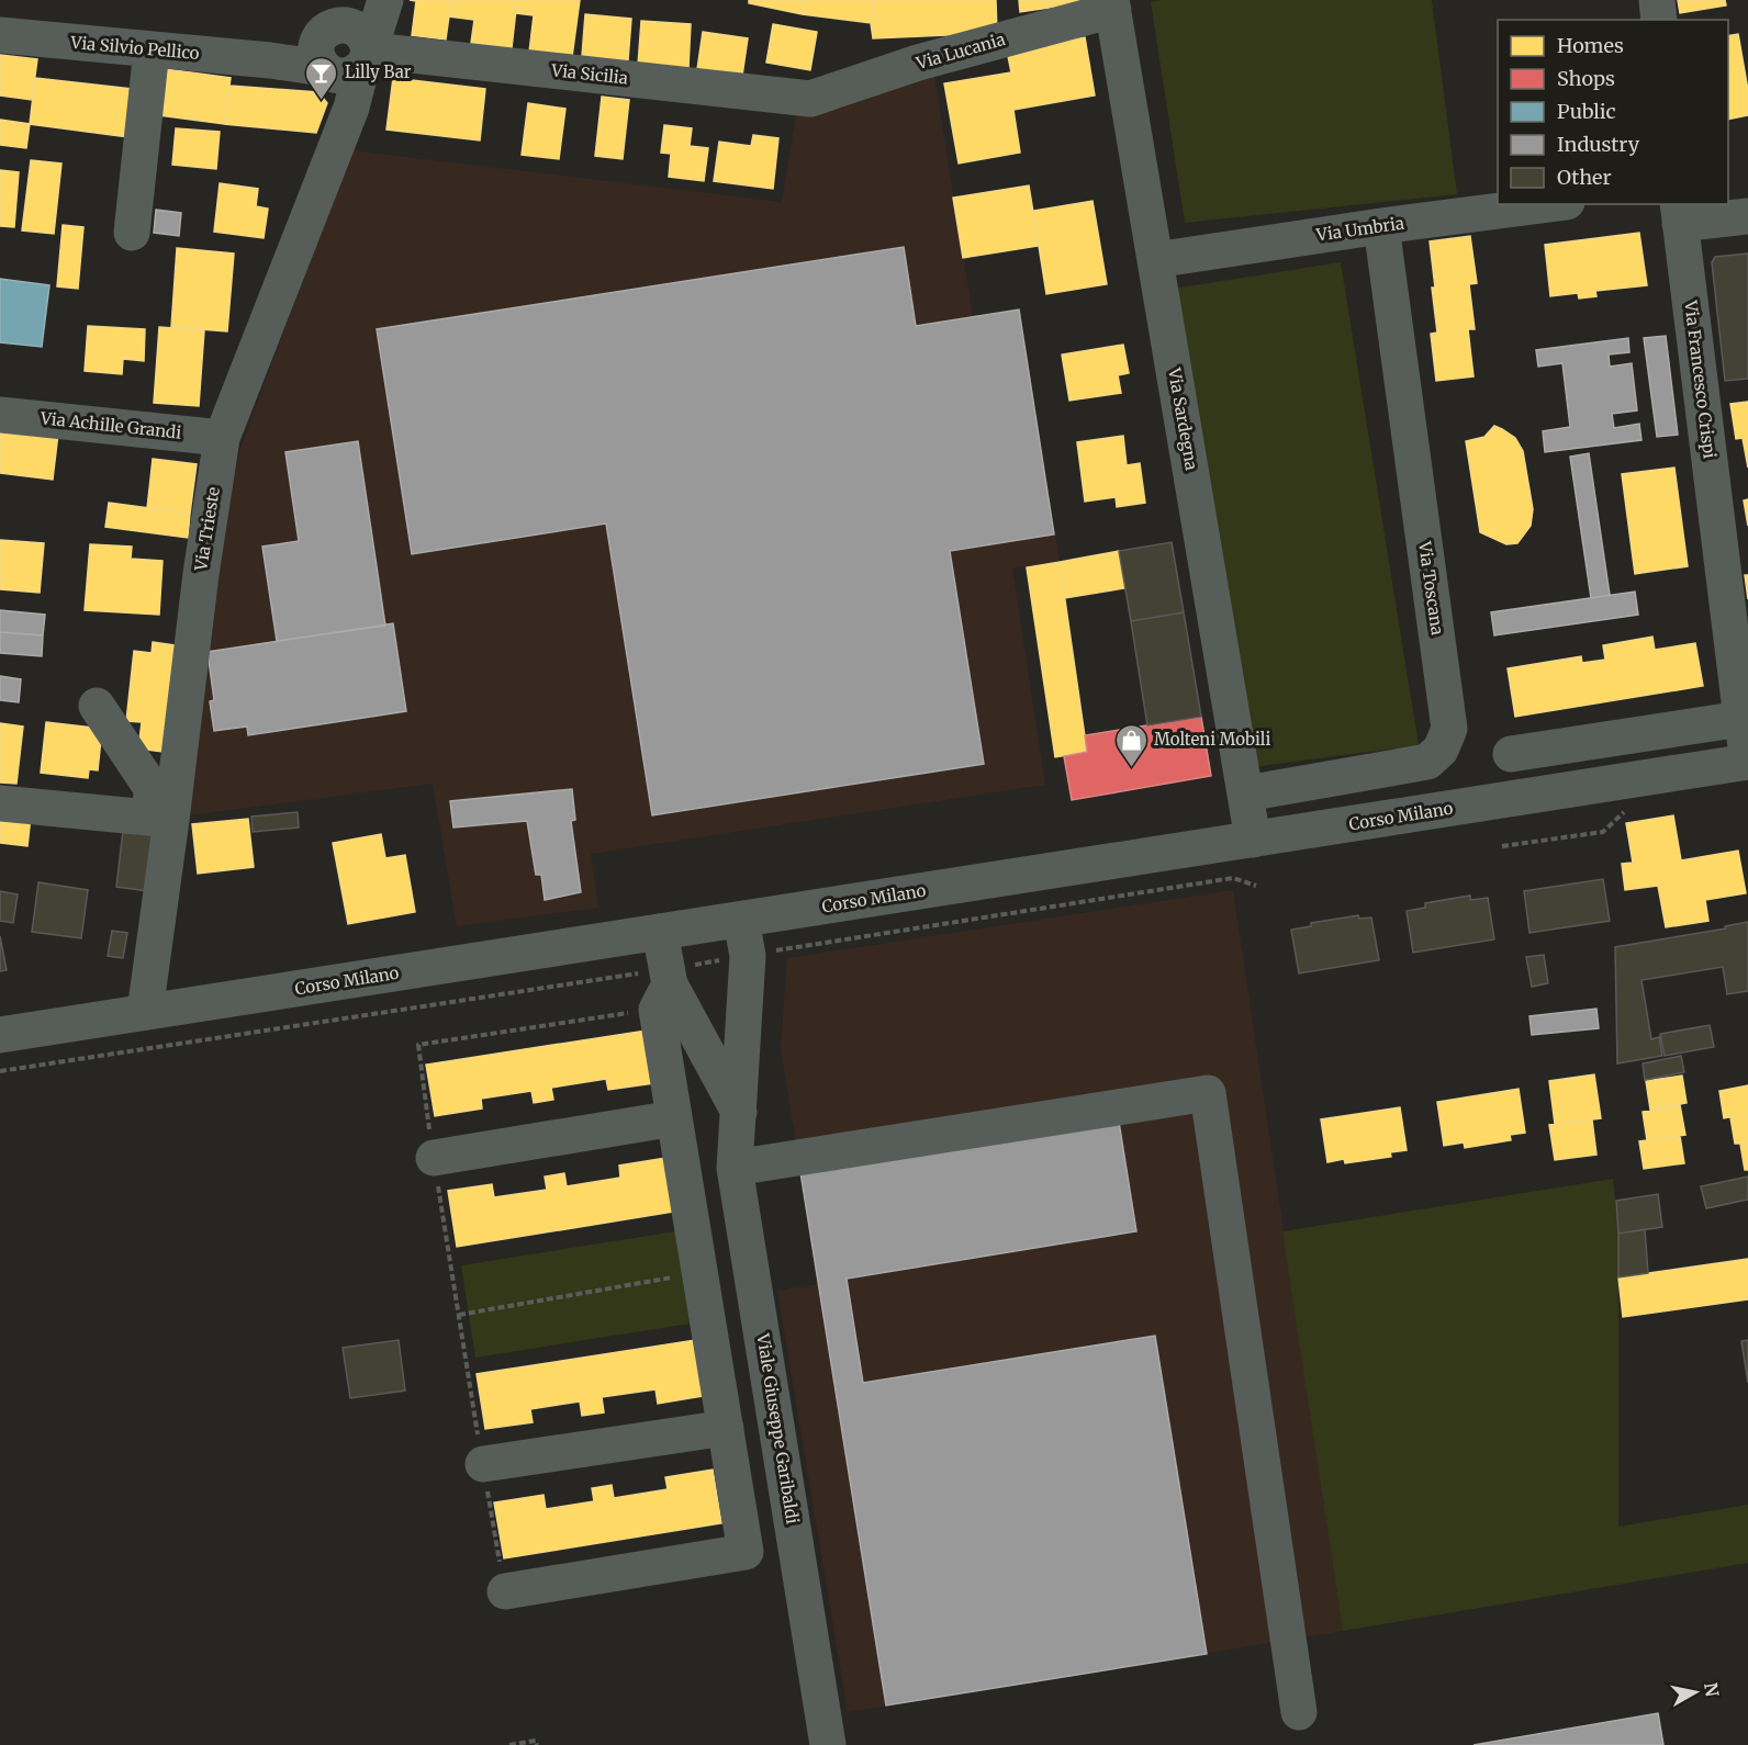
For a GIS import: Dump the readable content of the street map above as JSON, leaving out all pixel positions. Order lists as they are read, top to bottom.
{
  "streets": {
    "main road": ["Corso Milano"],
    "street": [
      "Via Silvio Pellico",
      "Via Lucania",
      "Via Sicilia",
      "Via Umbria",
      "Via Francesco Crispi",
      "Via Sardegna",
      "Via Achille Grandi",
      "Via Trieste",
      "Via Toscana",
      "Viale Giuseppe Garibaldi"
    ]
  },
  "crossings": [
    ["Via Silvio Pellico", "Via Sicilia"],
    ["Via Silvio Pellico", "Via Trieste"],
    ["Via Lucania", "Via Sicilia"],
    ["Via Lucania", "Via Sardegna"],
    ["Via Sicilia", "Via Trieste"],
    ["Via Umbria", "Via Sardegna"],
    ["Via Umbria", "Via Toscana"],
    ["Via Francesco Crispi", "Corso Milano"],
    ["Via Sardegna", "Via Toscana"],
    ["Via Sardegna", "Corso Milano"],
    ["Via Achille Grandi", "Via Trieste"],
    ["Via Trieste", "Corso Milano"],
    ["Corso Milano", "Viale Giuseppe Garibaldi"]
  ],
  "places": {
    "bar": ["Lilly Bar"],
    "shop": ["Molteni Mobili"]
  },
  "legend": [
    "Homes",
    "Shops",
    "Public",
    "Industry",
    "Other"
  ],
  "north": "right"
}
